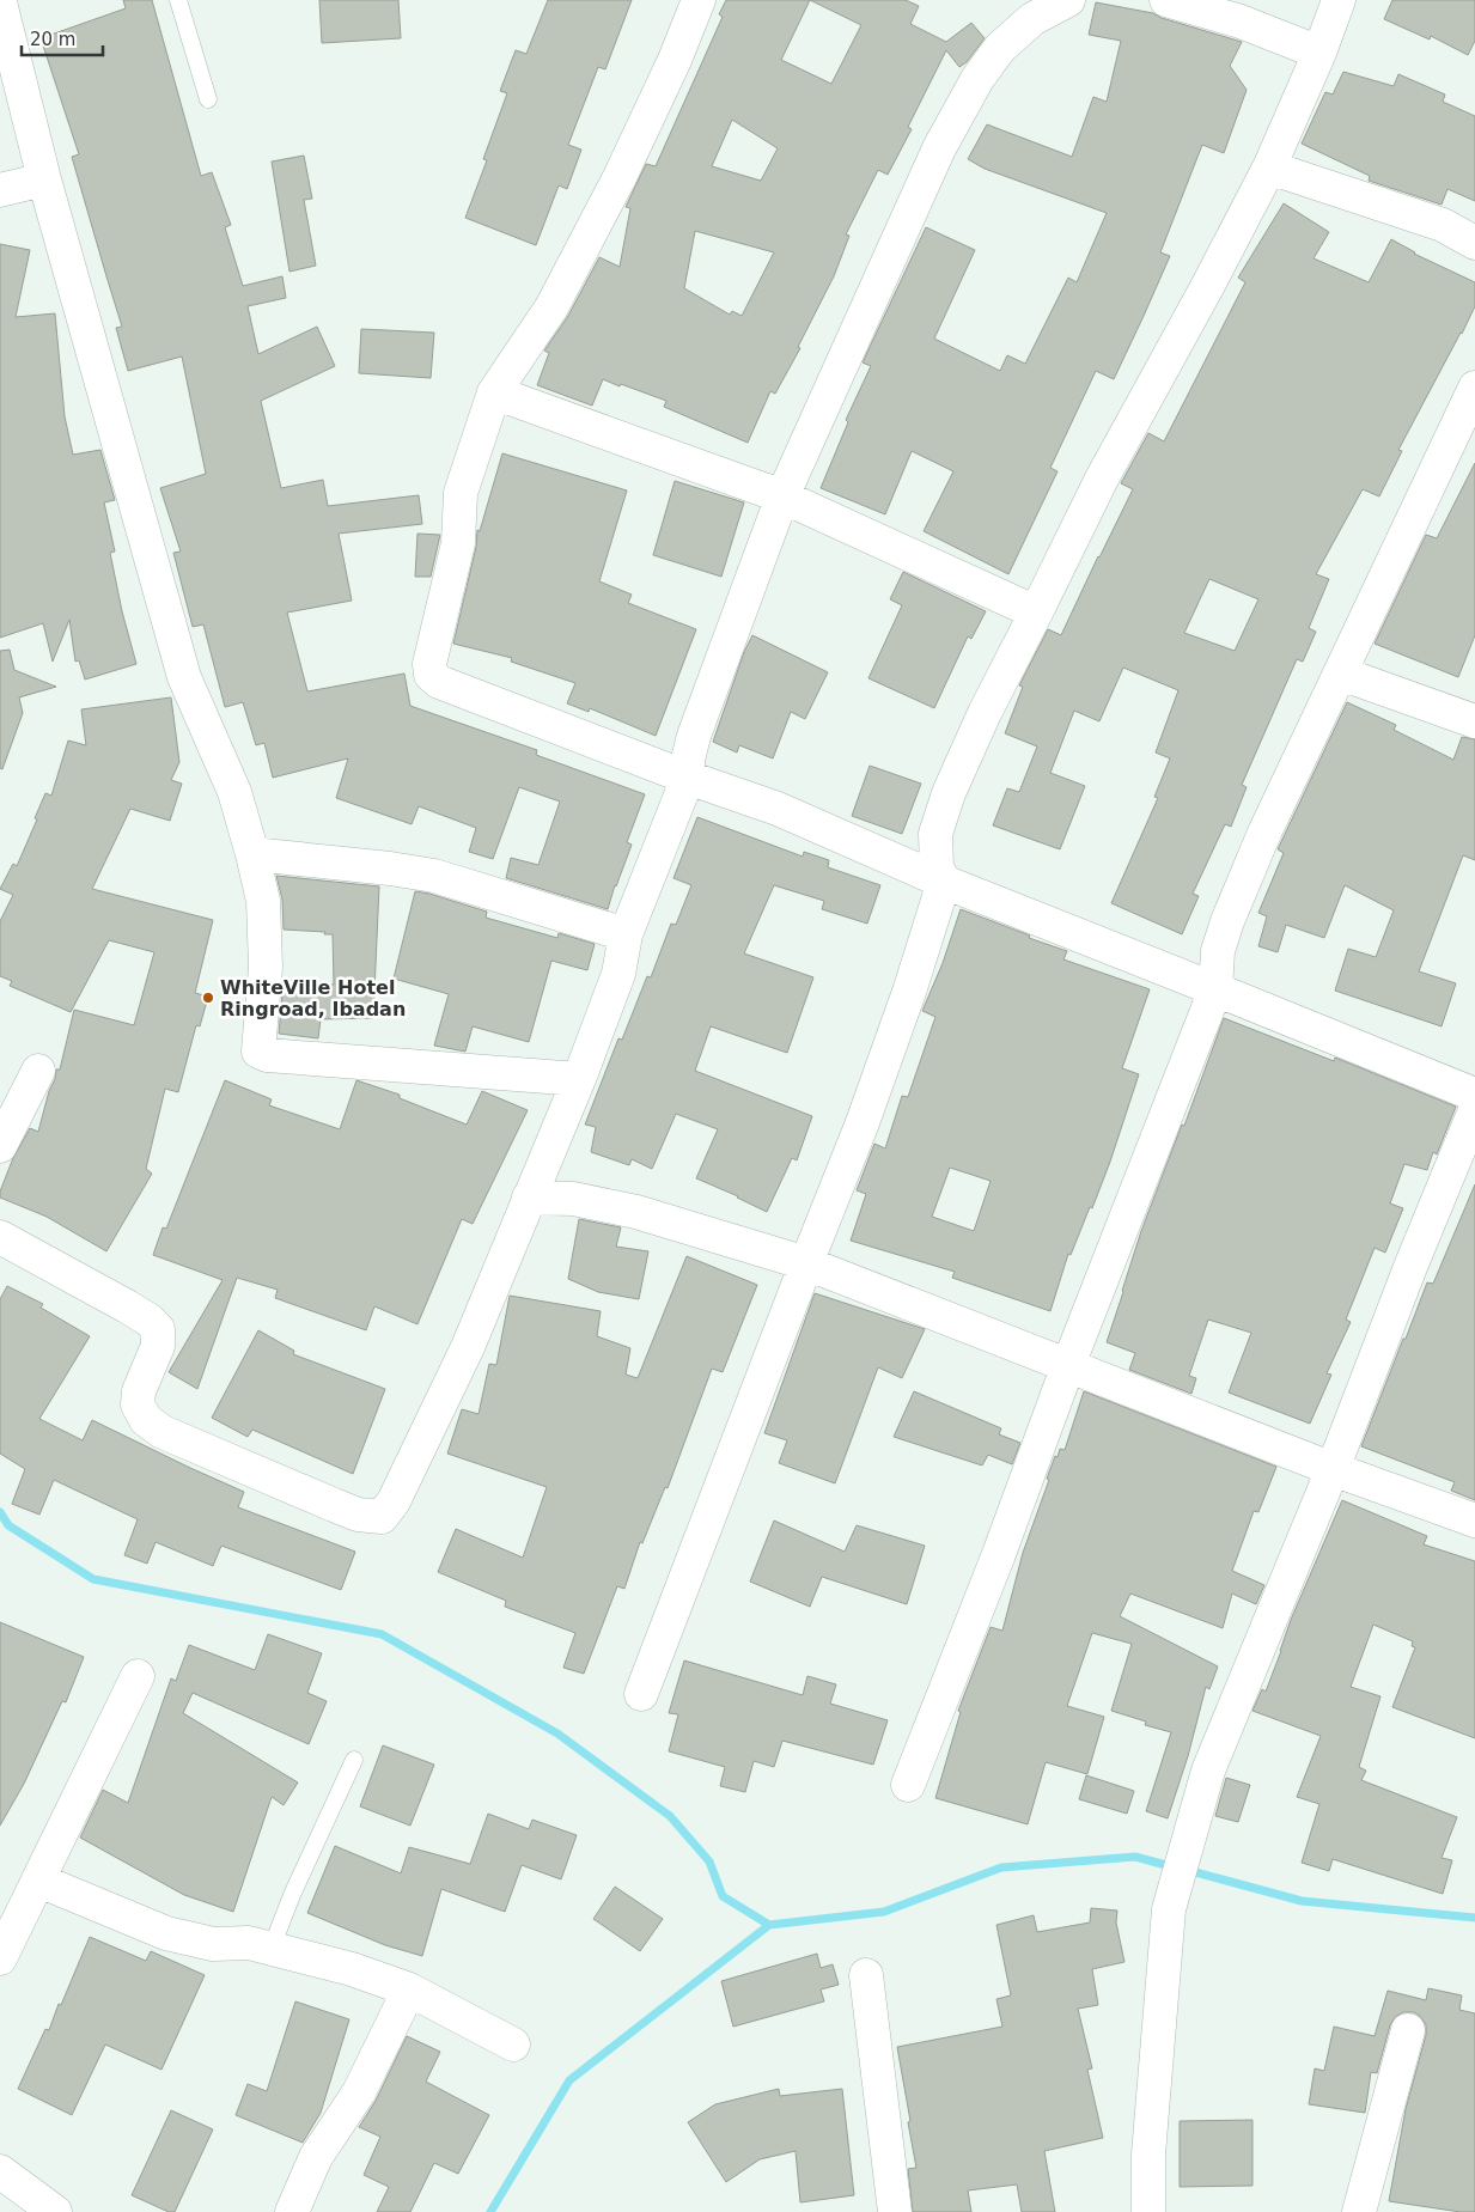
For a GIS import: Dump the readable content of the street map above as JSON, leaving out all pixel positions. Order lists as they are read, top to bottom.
{
  "places": ["WhiteVille Hotel Ringroad, Ibadan"],
  "scale_bar": "20 m"
}
